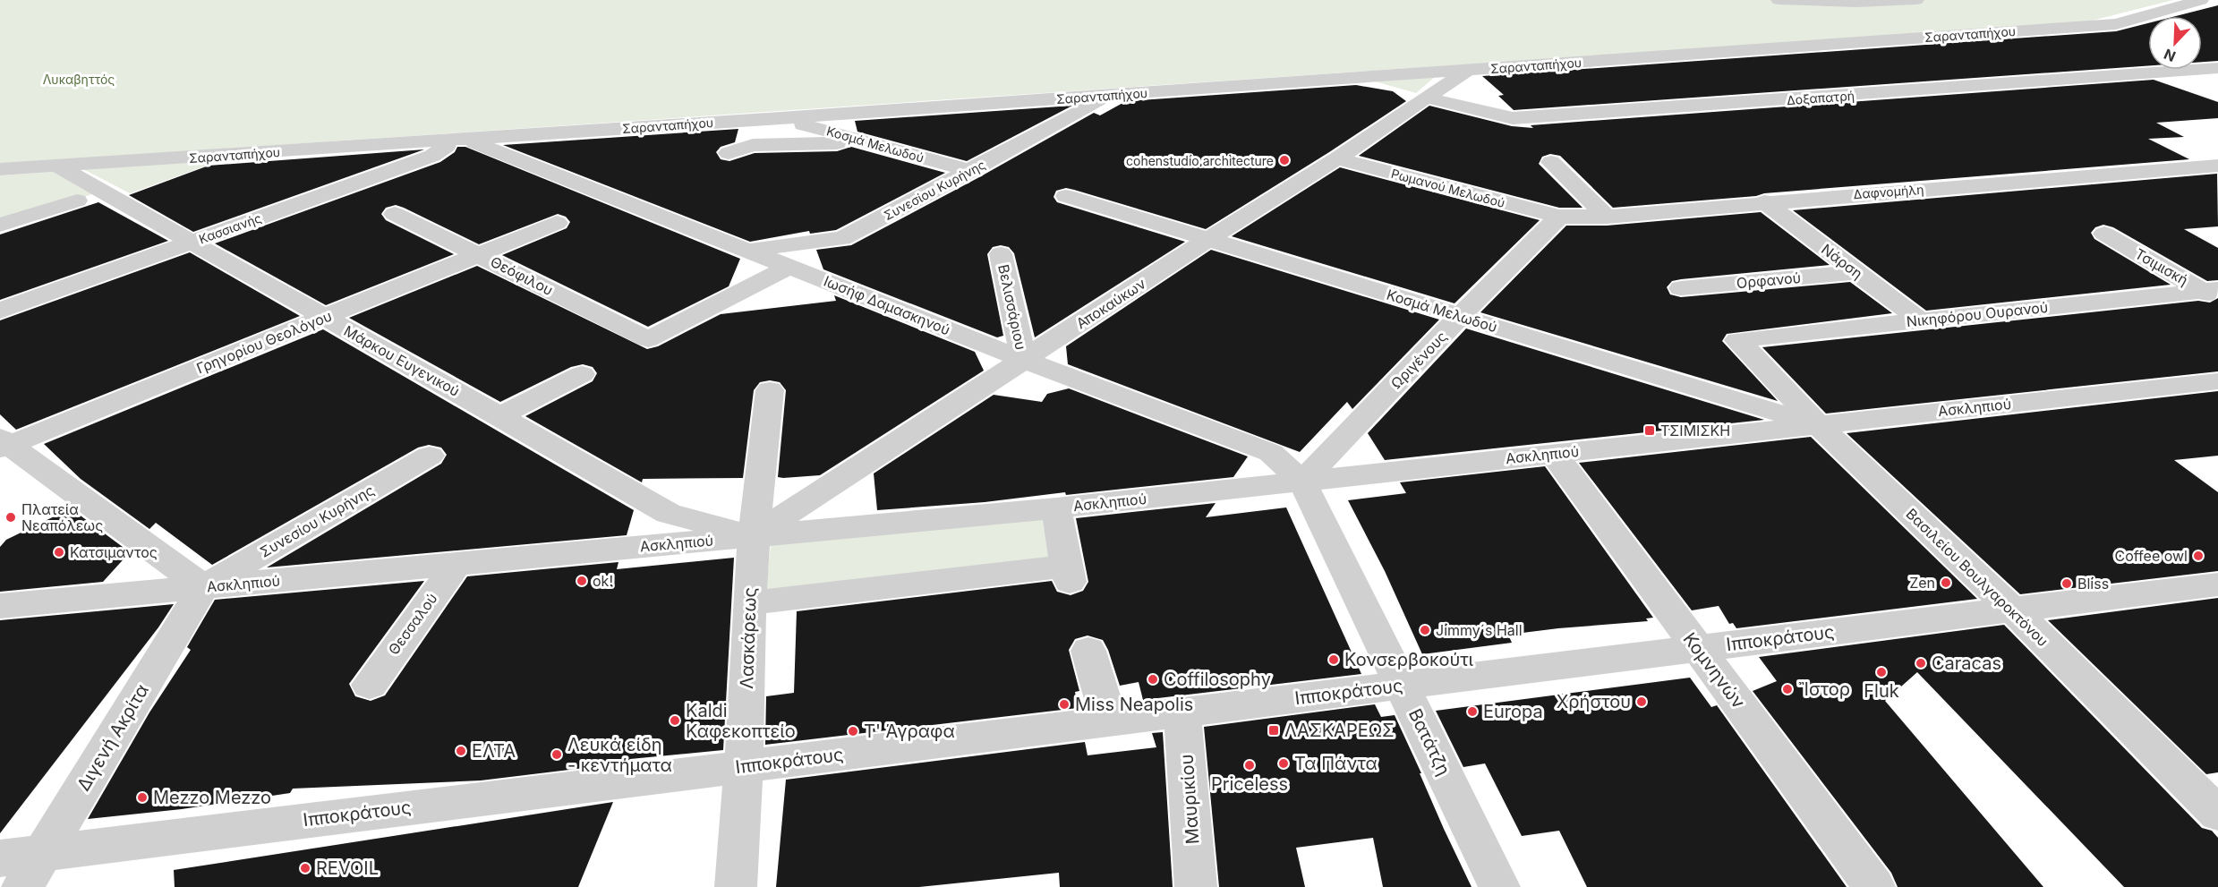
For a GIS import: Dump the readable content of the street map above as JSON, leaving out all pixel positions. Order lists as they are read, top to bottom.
{
  "streets": {
    "street": [
      "Σαρανταπήχου",
      "Δοξαπατρή",
      "Κοσμά Μελωδού",
      "Ρωμανού Μελωδού",
      "Συνεσίου Κυρήνης",
      "Δαφνομήλη",
      "Κασσιανής",
      "Νάρση",
      "Τσιμισκή",
      "Θεόφιλου",
      "Ορφανού",
      "Αποκαύκων",
      "Ιωσήφ Δαμασκηνού",
      "Βελισσάριου",
      "Νικηφόρου Ουρανού",
      "Γρηγορίου Θεολόγου",
      "Ωριγένους",
      "Μάρκου Ευγενικού",
      "Ασκληπιού",
      "Βασιλείου Βουλγαροκτόνου",
      "Θεσσαλού",
      "Λασκάρεως",
      "Ιπποκράτους",
      "Κομνηνών",
      "Διγενή Ακρίτα",
      "Βατάτζη",
      "Μαυρικίου"
    ]
  },
  "crossings": [
    ["Σαρανταπήχου", "Κοσμά Μελωδού"],
    ["Σαρανταπήχου", "Συνεσίου Κυρήνης"],
    ["Σαρανταπήχου", "Κασσιανής"],
    ["Σαρανταπήχου", "Αποκαύκων"],
    ["Σαρανταπήχου", "Ιωσήφ Δαμασκηνού"],
    ["Σαρανταπήχου", "Μάρκου Ευγενικού"],
    ["Δοξαπατρή", "Αποκαύκων"],
    ["Κοσμά Μελωδού", "Συνεσίου Κυρήνης"],
    ["Κοσμά Μελωδού", "Αποκαύκων"],
    ["Κοσμά Μελωδού", "Ωριγένους"],
    ["Κοσμά Μελωδού", "Ασκληπιού"],
    ["Κοσμά Μελωδού", "Βασιλείου Βουλγαροκτόνου"],
    ["Ρωμανού Μελωδού", "Δαφνομήλη"],
    ["Ρωμανού Μελωδού", "Αποκαύκων"],
    ["Ρωμανού Μελωδού", "Ωριγένους"],
    ["Συνεσίου Κυρήνης", "Ιωσήφ Δαμασκηνού"],
    ["Συνεσίου Κυρήνης", "Ασκληπιού"],
    ["Συνεσίου Κυρήνης", "Διγενή Ακρίτα"],
    ["Δαφνομήλη", "Νάρση"],
    ["Δαφνομήλη", "Ωριγένους"],
    ["Κασσιανής", "Ιωσήφ Δαμασκηνού"],
    ["Κασσιανής", "Μάρκου Ευγενικού"],
    ["Νάρση", "Ορφανού"],
    ["Νάρση", "Νικηφόρου Ουρανού"],
    ["Τσιμισκή", "Νικηφόρου Ουρανού"],
    ["Θεόφιλου", "Ιωσήφ Δαμασκηνού"],
    ["Θεόφιλου", "Γρηγορίου Θεολόγου"],
    ["Αποκαύκων", "Ιωσήφ Δαμασκηνού"],
    ["Αποκαύκων", "Βελισσάριου"],
    ["Αποκαύκων", "Μάρκου Ευγενικού"],
    ["Αποκαύκων", "Ασκληπιού"],
    ["Αποκαύκων", "Λασκάρεως"],
    ["Ιωσήφ Δαμασκηνού", "Βελισσάριου"],
    ["Ιωσήφ Δαμασκηνού", "Ωριγένους"],
    ["Ιωσήφ Δαμασκηνού", "Ασκληπιού"],
    ["Ιωσήφ Δαμασκηνού", "Βατάτζη"],
    ["Νικηφόρου Ουρανού", "Βασιλείου Βουλγαροκτόνου"],
    ["Γρηγορίου Θεολόγου", "Μάρκου Ευγενικού"],
    ["Ωριγένους", "Ασκληπιού"],
    ["Ωριγένους", "Βατάτζη"],
    ["Μάρκου Ευγενικού", "Ασκληπιού"],
    ["Μάρκου Ευγενικού", "Λασκάρεως"],
    ["Ασκληπιού", "Βασιλείου Βουλγαροκτόνου"],
    ["Ασκληπιού", "Θεσσαλού"],
    ["Ασκληπιού", "Λασκάρεως"],
    ["Ασκληπιού", "Κομνηνών"],
    ["Ασκληπιού", "Διγενή Ακρίτα"],
    ["Ασκληπιού", "Βατάτζη"],
    ["Βασιλείου Βουλγαροκτόνου", "Ιπποκράτους"],
    ["Λασκάρεως", "Ιπποκράτους"],
    ["Ιπποκράτους", "Κομνηνών"],
    ["Ιπποκράτους", "Διγενή Ακρίτα"],
    ["Ιπποκράτους", "Βατάτζη"],
    ["Ιπποκράτους", "Μαυρικίου"]
  ],
  "parks": ["Λυκαβηττός"],
  "places": {
    "other": [
      "cohenstudio.architecture",
      "Πλατεία Νεαπόλεως",
      "Κατσιμαντος",
      "Coffee owl",
      "ok!",
      "Zen",
      "Bliss",
      "Jimmy´s Hall",
      "Κονσερβοκούτι",
      "Caracas",
      "Fluk",
      "Coffilosophy",
      "Ἲστορ",
      "Χρήστου",
      "Miss Neapolis",
      "Europa",
      "Kaldi Καφεκοπτείο",
      "Τ' Άγραφα",
      "ΕΛΤΑ",
      "Λευκά είδη - κεντήματα",
      "Τα Πάντα",
      "Priceless",
      "Mezzo Mezzo",
      "REVOIL"
    ],
    "transit": ["ΤΣΙΜΙΣΚΗ", "ΛΑΣΚΑΡΕΩΣ"]
  },
  "north": "bottom left"
}
